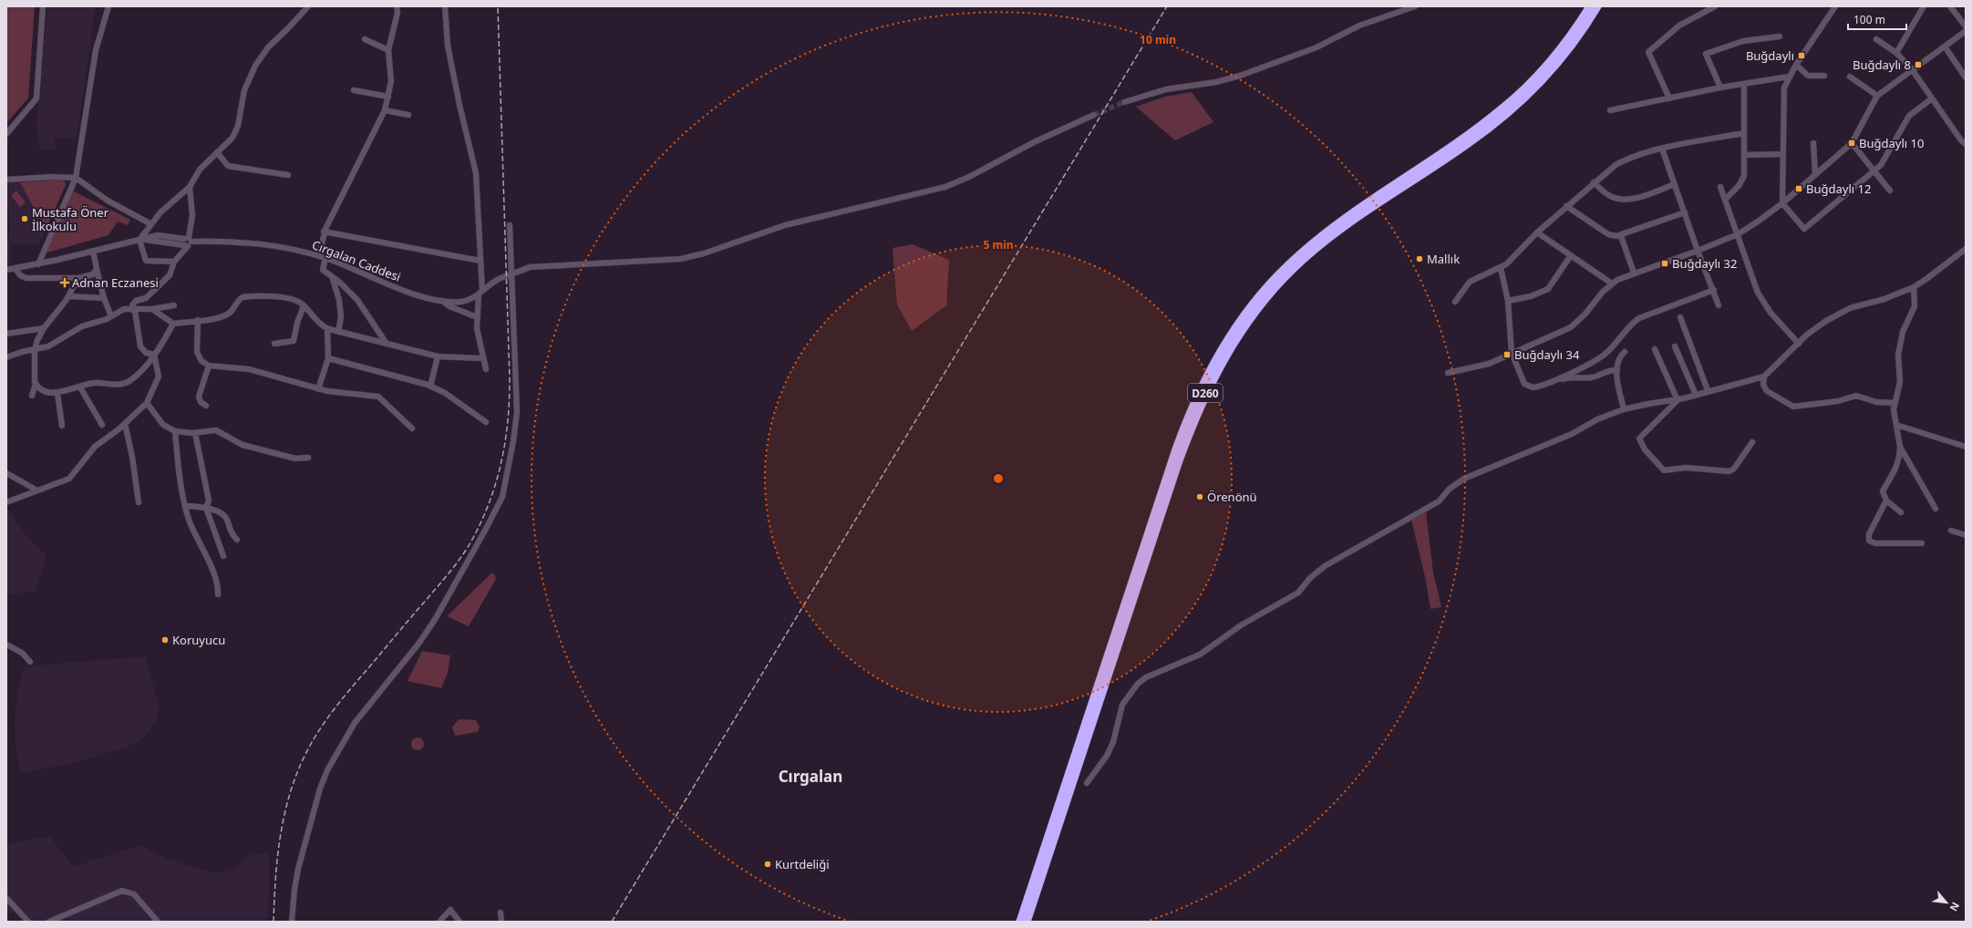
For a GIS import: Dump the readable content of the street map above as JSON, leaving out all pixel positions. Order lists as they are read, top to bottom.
{
  "streets": {
    "highway": ["D260"],
    "street": ["Cırgalan Caddesi"]
  },
  "districts": ["Cırgalan"],
  "places": {
    "transit": [
      "Buğdaylı",
      "Buğdaylı 8",
      "Buğdaylı 10",
      "Buğdaylı 12",
      "Buğdaylı 32",
      "Buğdaylı 34"
    ],
    "other": [
      "Mustafa Öner İlkokulu",
      "Mallık",
      "Örenönü",
      "Koruyucu",
      "Kurtdeliği"
    ],
    "health": ["Adnan Eczanesi"]
  },
  "scale_bar": "100 m",
  "north": "bottom right",
  "rings": ["10 min", "5 min"]
}
